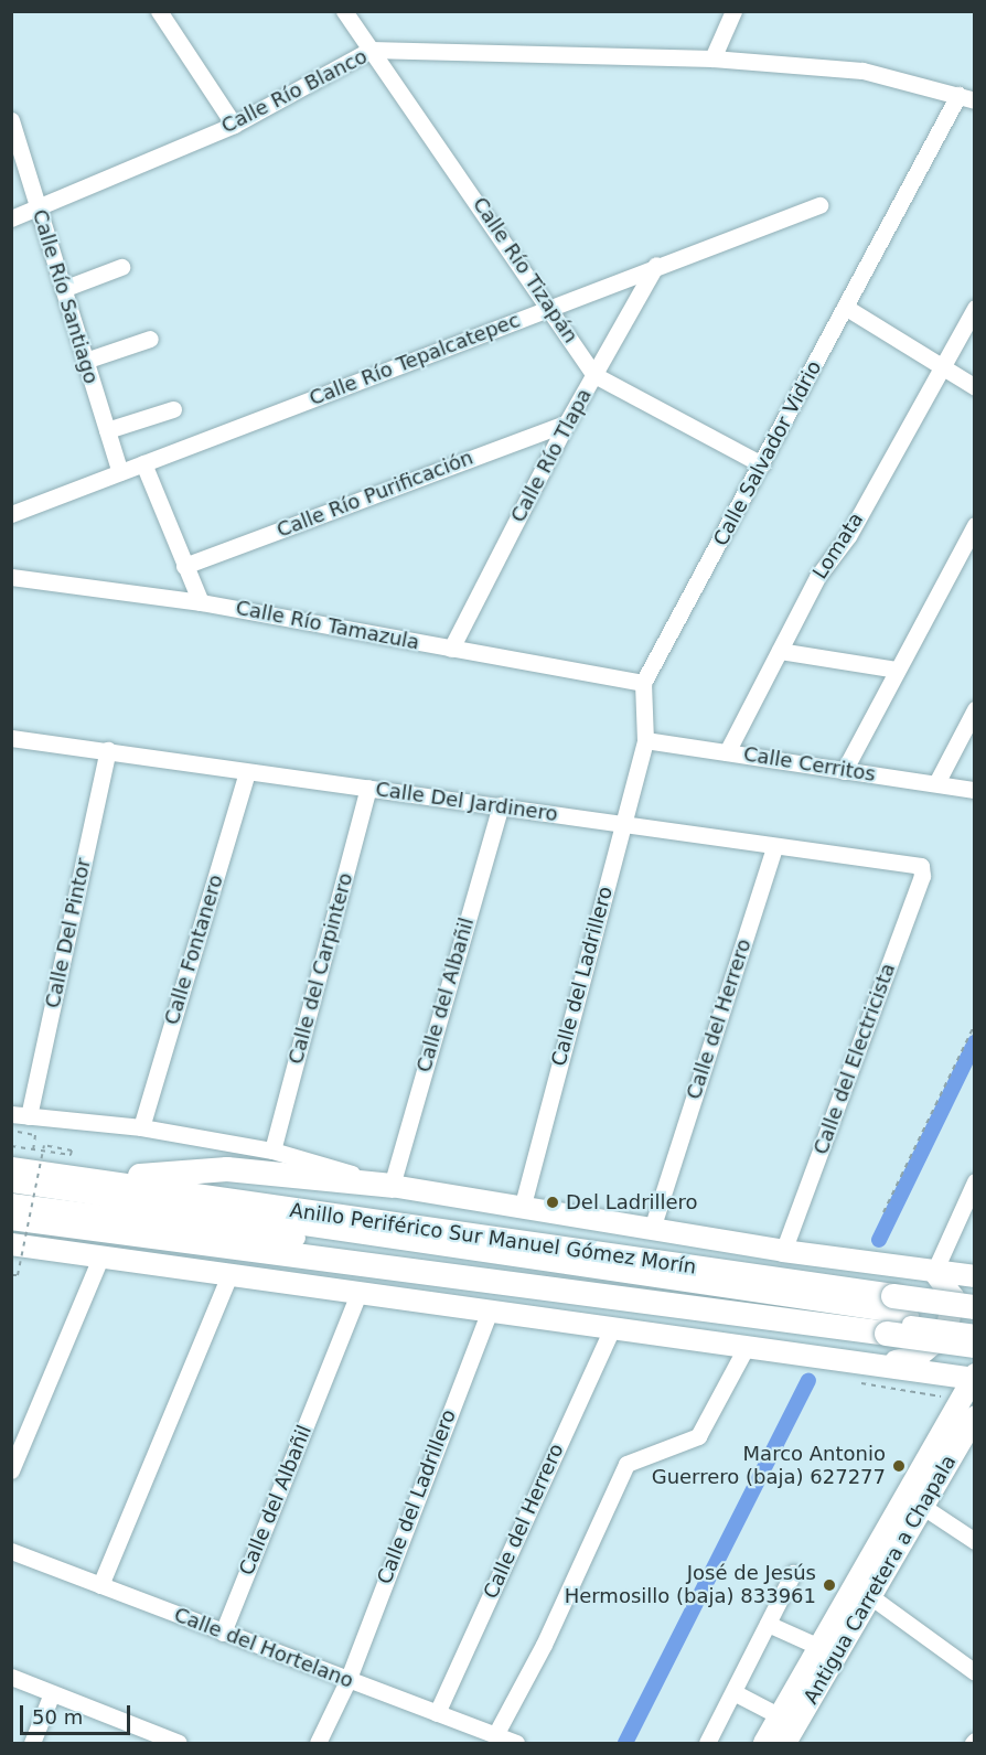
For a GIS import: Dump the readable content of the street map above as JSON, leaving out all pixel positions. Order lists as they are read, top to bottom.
{
  "streets": {
    "highway": ["Anillo Periférico Sur Manuel Gómez Morín"],
    "main road": ["Antigua Carretera a Chapala"],
    "street": [
      "Calle Río Blanco",
      "Calle Río Tizapán",
      "Calle Río Santiago",
      "Calle Río Tepalcatepec",
      "Calle Salvador Vidrio",
      "Calle Río Tlapa",
      "Calle Río Purificación",
      "Lomata",
      "Calle Río Tamazula",
      "Calle Cerritos",
      "Calle Del Jardinero",
      "Calle Del Pintor",
      "Calle Fontanero",
      "Calle del Carpintero",
      "Calle del Ladrillero",
      "Calle del Albañil",
      "Calle del Herrero",
      "Calle del Electricista",
      "Calle del Hortelano"
    ]
  },
  "crossings": [
    ["Calle Río Blanco", "Calle Río Tizapán"],
    ["Calle Río Blanco", "Calle Río Santiago"],
    ["Calle Río Blanco", "Calle Salvador Vidrio"],
    ["Calle Río Tizapán", "Calle Río Tepalcatepec"],
    ["Calle Río Tizapán", "Calle Río Tlapa"],
    ["Calle Río Santiago", "Calle Río Tepalcatepec"],
    ["Calle Río Tepalcatepec", "Calle Río Tlapa"],
    ["Calle Salvador Vidrio", "Calle Río Tamazula"],
    ["Calle Río Tlapa", "Calle Río Purificación"],
    ["Calle Río Tlapa", "Calle Río Tamazula"],
    ["Lomata", "Calle Cerritos"],
    ["Calle Del Jardinero", "Calle Del Pintor"],
    ["Calle Del Jardinero", "Calle Fontanero"],
    ["Calle Del Jardinero", "Calle del Carpintero"],
    ["Calle Del Jardinero", "Calle del Ladrillero"],
    ["Calle Del Jardinero", "Calle del Albañil"],
    ["Calle Del Jardinero", "Calle del Herrero"],
    ["Calle Del Jardinero", "Calle del Electricista"],
    ["Calle del Ladrillero", "Calle del Hortelano"],
    ["Calle del Albañil", "Calle del Hortelano"],
    ["Calle del Herrero", "Calle del Hortelano"]
  ],
  "places": ["Del Ladrillero", "Marco Antonio Guerrero (baja) 627277", "José de Jesús Hermosillo (baja) 833961"],
  "scale_bar": "50 m"
}
